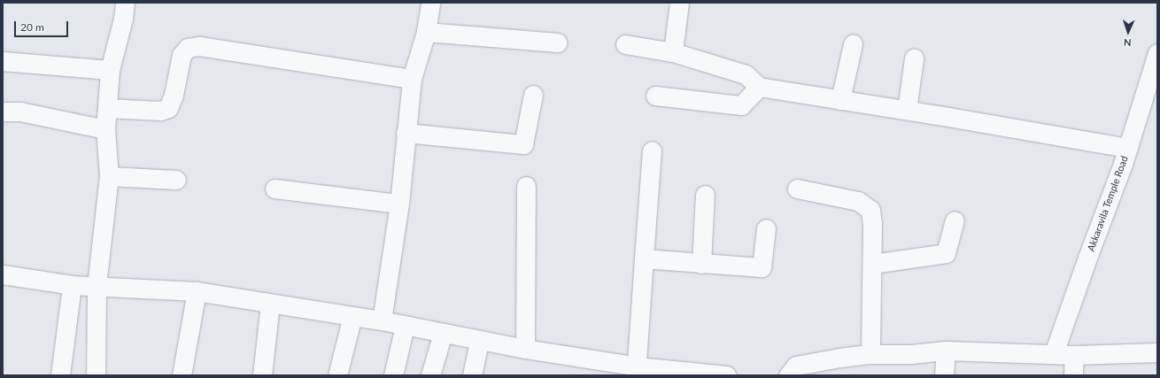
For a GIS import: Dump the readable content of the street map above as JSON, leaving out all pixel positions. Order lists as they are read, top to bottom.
{
  "streets": {
    "street": ["Akkaravila Temple Road"]
  },
  "scale_bar": "20 m",
  "north": "bottom"
}
